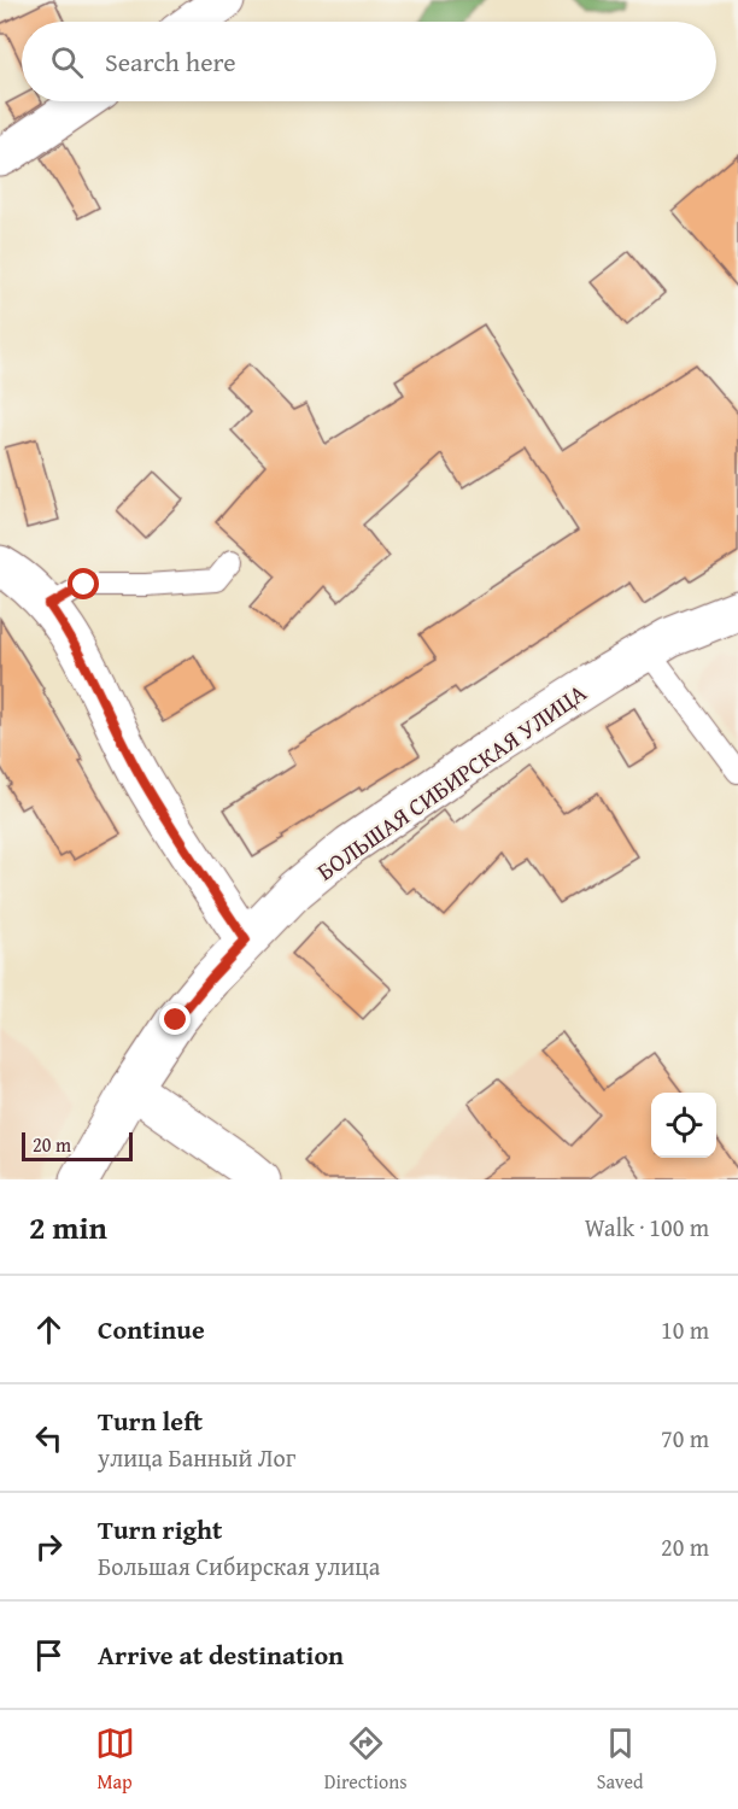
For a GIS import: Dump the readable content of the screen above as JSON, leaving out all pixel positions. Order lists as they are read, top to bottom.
{
  "streets": {
    "street": ["БОЛЬШАЯ СИБИРСКАЯ УЛИЦА"]
  },
  "scale_bar": "20 m",
  "page": {
    "search": "Search here",
    "scale": "20 m",
    "heading": ["2 min", "Walk · 100 m"],
    "list": [
      ["Continue", "10 m"],
      ["Turn left", "улица Банный Лог", "70 m"],
      ["Turn right", "Большая Сибирская улица", "20 m"],
      "Arrive at destination"
    ],
    "nav": ["Map", "Directions", "Saved"]
  }
}
